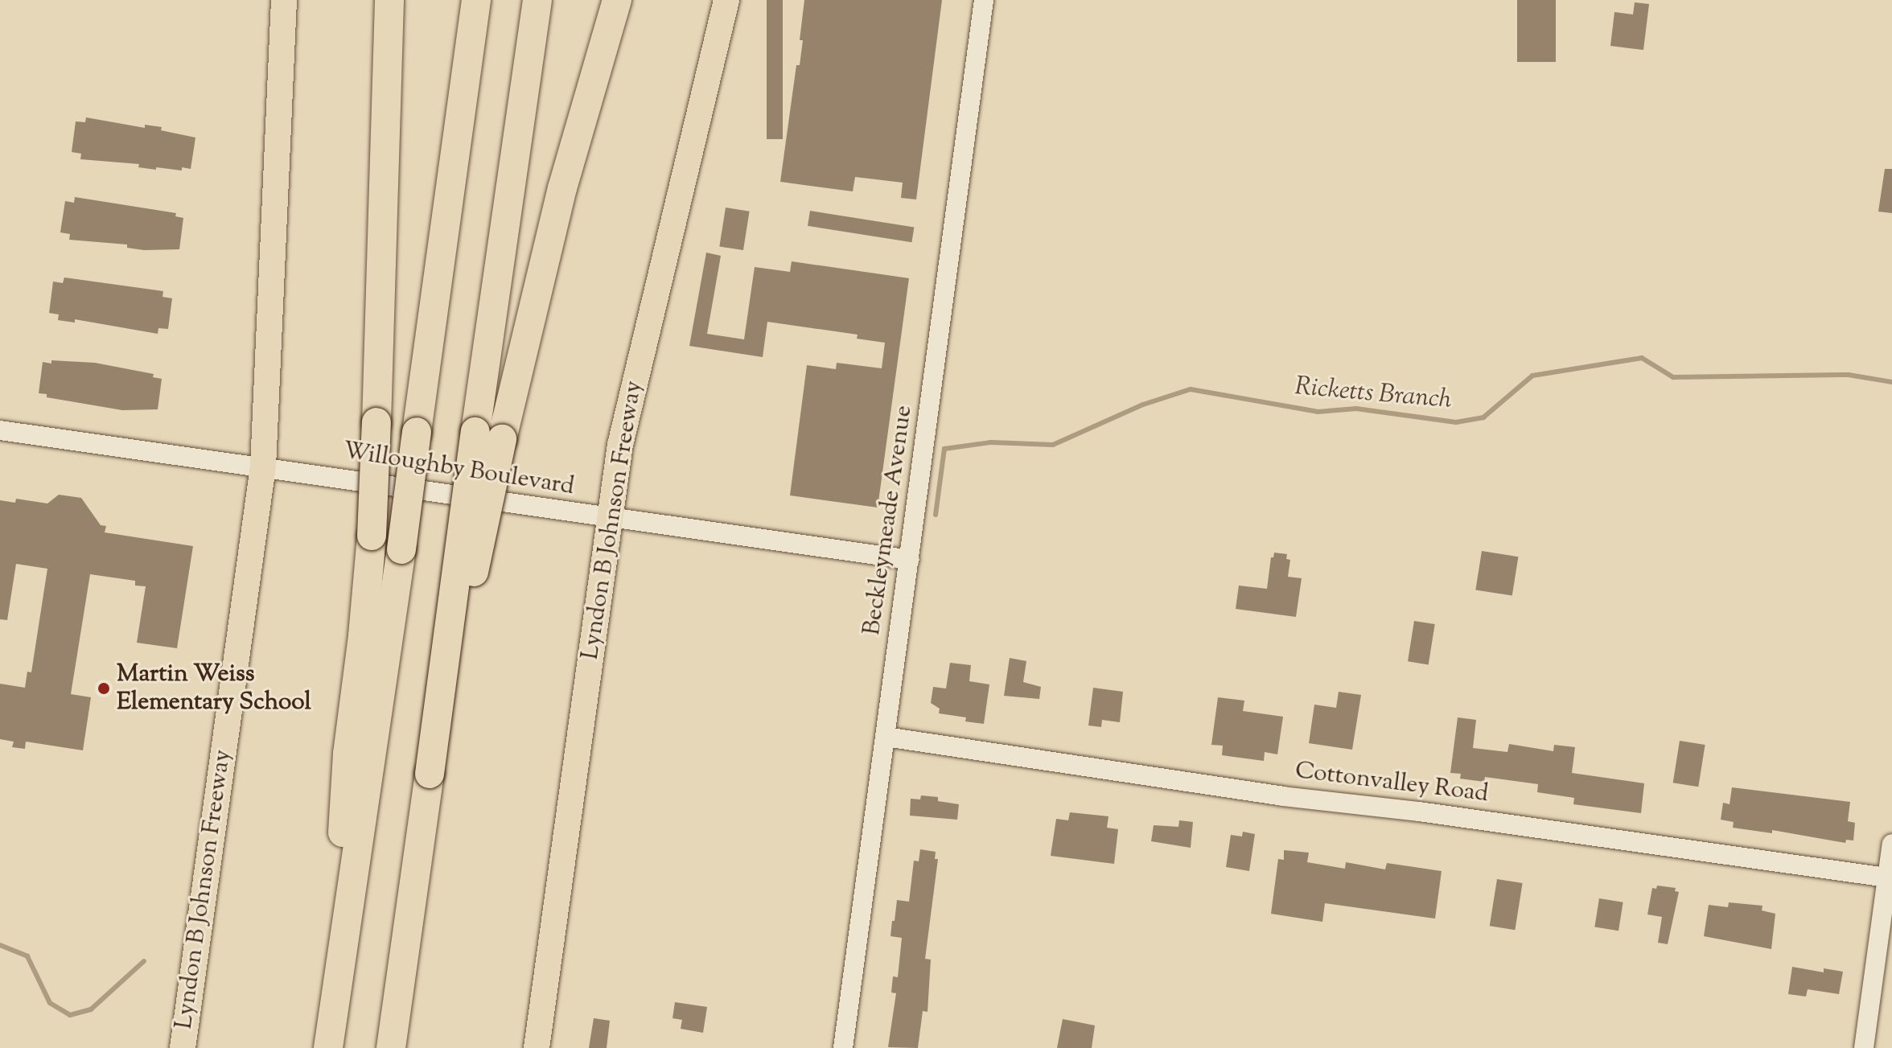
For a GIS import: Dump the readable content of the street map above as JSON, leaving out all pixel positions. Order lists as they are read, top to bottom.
{
  "streets": {
    "main road": ["Lyndon B Johnson Freeway"],
    "street": ["Willoughby Boulevard", "Beckleymeade Avenue", "Cottonvalley Road"]
  },
  "crossings": [
    ["Willoughby Boulevard", "Lyndon B Johnson Freeway"],
    ["Willoughby Boulevard", "Beckleymeade Avenue"],
    ["Beckleymeade Avenue", "Cottonvalley Road"]
  ],
  "water": ["Ricketts Branch"],
  "places": ["Martin Weiss Elementary School"]
}
